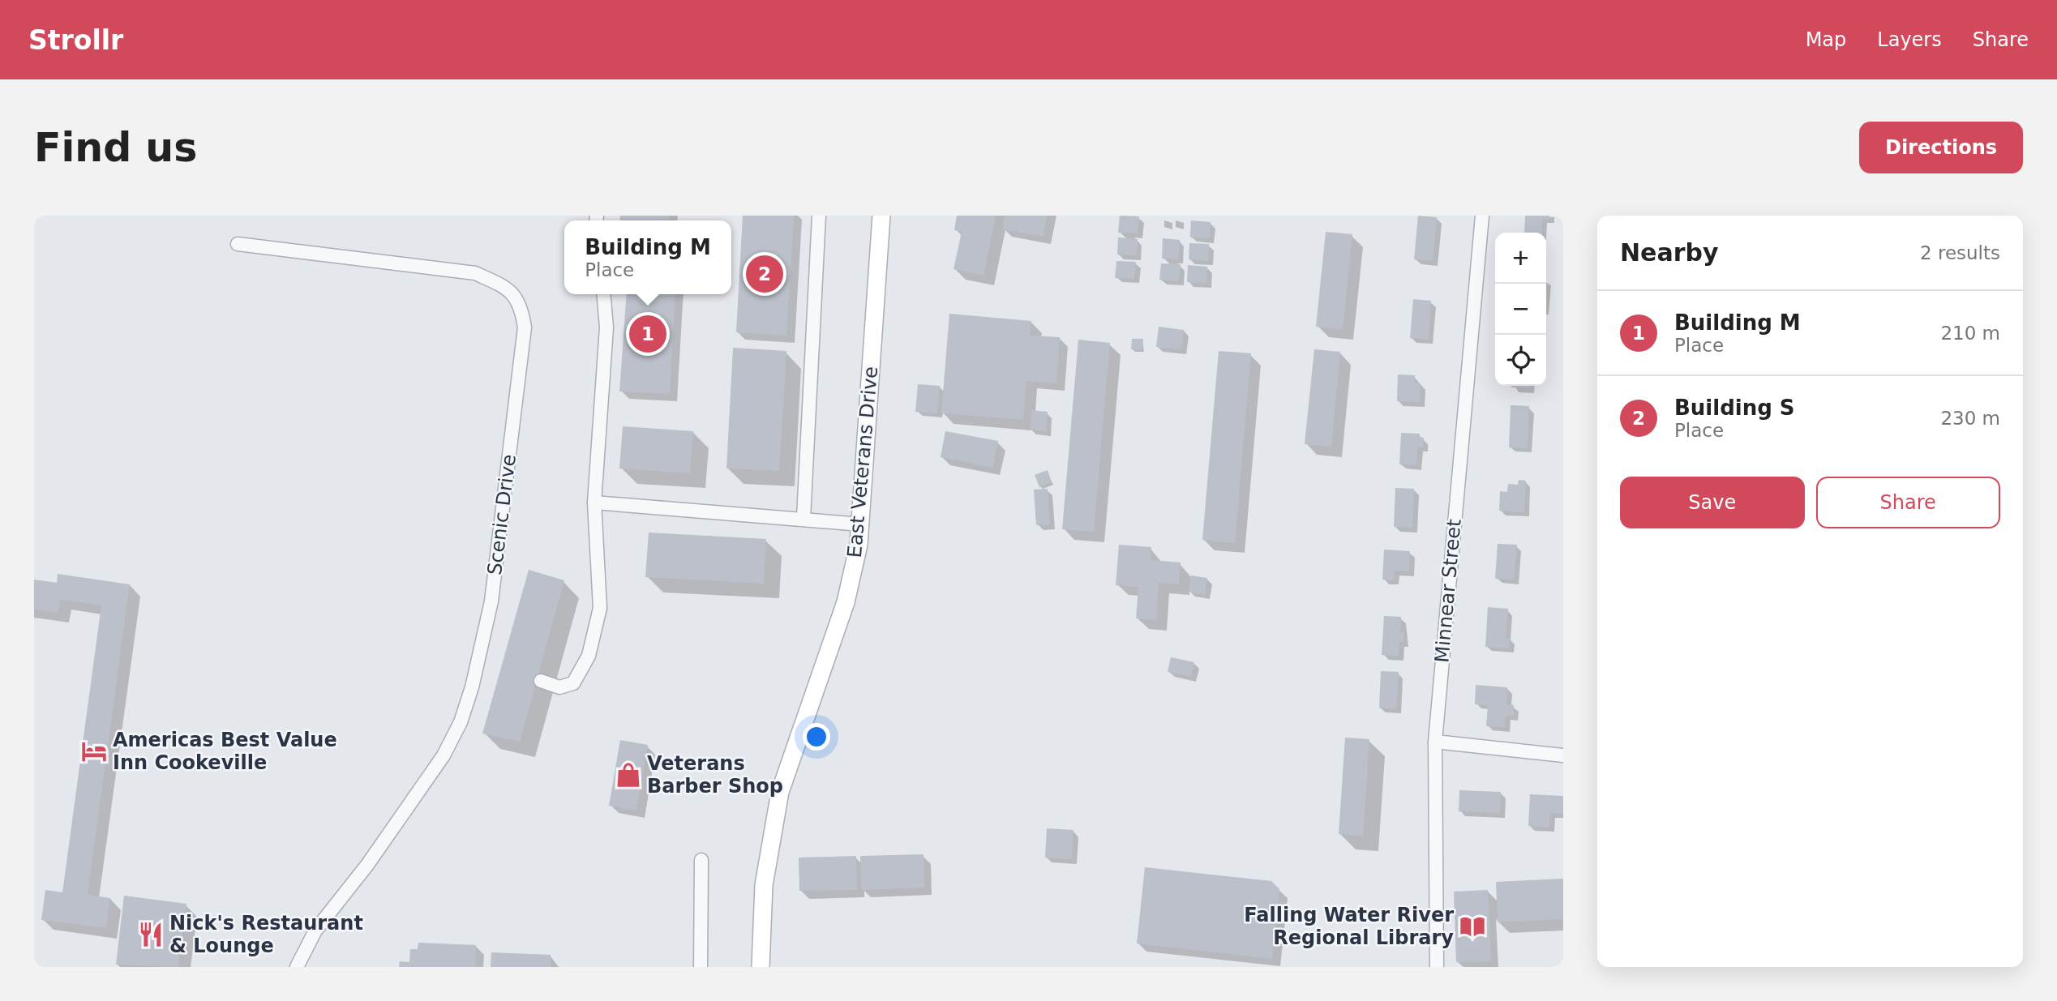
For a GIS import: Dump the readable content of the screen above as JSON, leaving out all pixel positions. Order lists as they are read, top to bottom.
{
  "streets": {
    "street": ["East Veterans Drive", "Scenic Drive", "Minnear Street"]
  },
  "places": {
    "hotel": ["Americas Best Value Inn Cookeville"],
    "shop": ["Veterans Barber Shop"],
    "library": ["Falling Water River Regional Library"],
    "restaurant": ["Nick's Restaurant & Lounge"]
  },
  "page": {
    "header": "Strollr",
    "nav": ["Map", "Layers", "Share"],
    "buttons": [
      "Directions",
      ["Save", "Share"]
    ],
    "title": "Find us",
    "heading": ["Nearby", "2 results"],
    "popup": ["Building M", "Place"],
    "map_buttons": ["+", "−"],
    "pins": ["2", "1"],
    "list": [
      {
        "mark": "1",
        "name": "Building M",
        "note": "Place",
        "value": "210 m"
      },
      {
        "mark": "2",
        "name": "Building S",
        "note": "Place",
        "value": "230 m"
      }
    ]
  }
}
